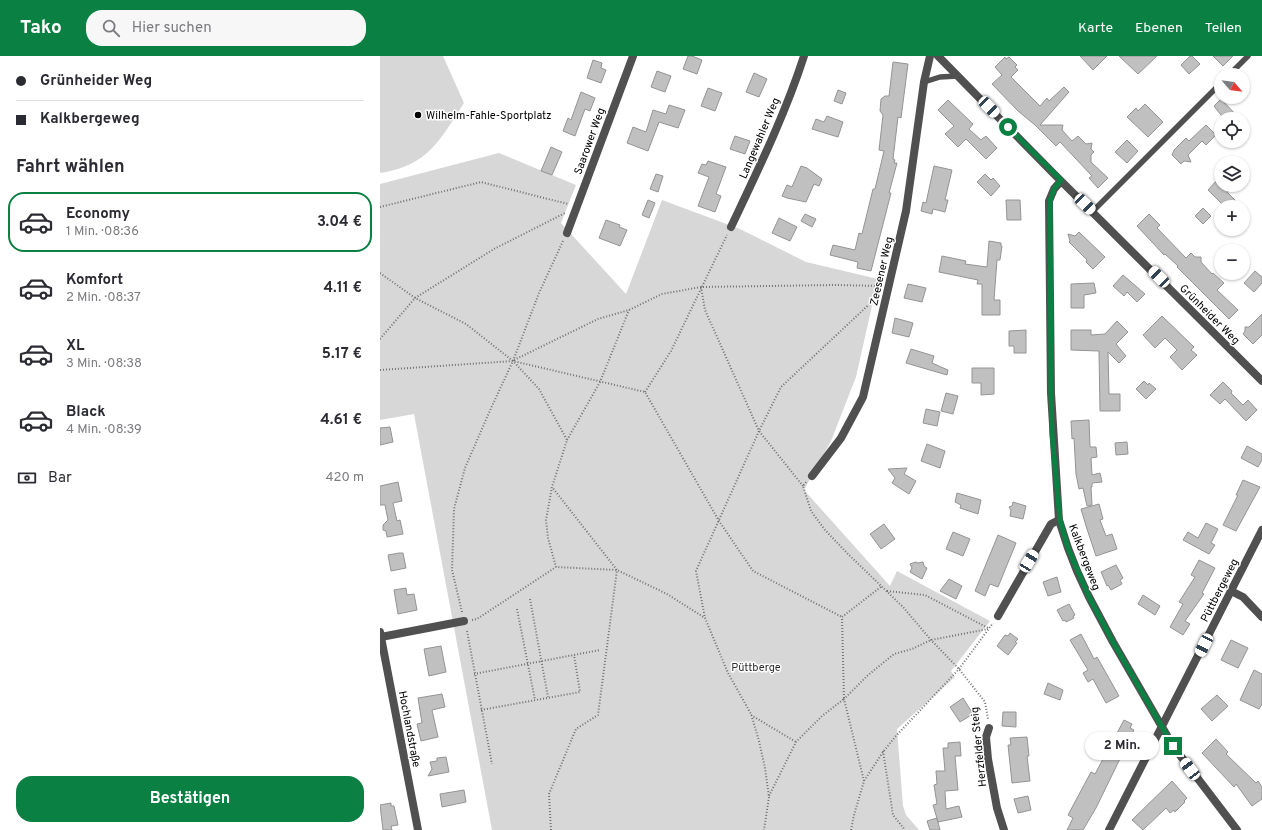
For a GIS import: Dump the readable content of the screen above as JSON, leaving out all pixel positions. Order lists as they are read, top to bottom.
{
  "streets": {
    "street": [
      "Langewahler Weg",
      "Saarower Weg",
      "Zeesener Weg",
      "Grünheider Weg",
      "Kalkbergeweg",
      "Püttbergeweg",
      "Hochlandstraße",
      "Herzfelder Steig"
    ]
  },
  "crossings": [
    ["Grünheider Weg", "Kalkbergeweg"],
    ["Kalkbergeweg", "Püttbergeweg"]
  ],
  "parks": ["Püttberge"],
  "places": ["Wilhelm-Fahle-Sportplatz"],
  "north": "bottom right",
  "page": {
    "header": "Tako",
    "search": "Hier suchen",
    "nav": ["Karte", "Ebenen", "Teilen"],
    "banner": ["Grünheider Weg", "Kalkbergeweg"],
    "map_buttons": ["+", "−"],
    "heading": "Fahrt wählen",
    "list": [
      {
        "name": "Economy",
        "note": "1 Min. · 08:36",
        "value": "3.04 €"
      },
      {
        "name": "Komfort",
        "note": "2 Min. · 08:37",
        "value": "4.11 €"
      },
      {
        "name": "XL",
        "note": "3 Min. · 08:38",
        "value": "5.17 €"
      },
      {
        "name": "Black",
        "note": "4 Min. · 08:39",
        "value": "4.61 €"
      }
    ],
    "pay": ["Bar", "420 m"],
    "bubble": "2 Min.",
    "buttons": "Bestätigen"
  }
}
